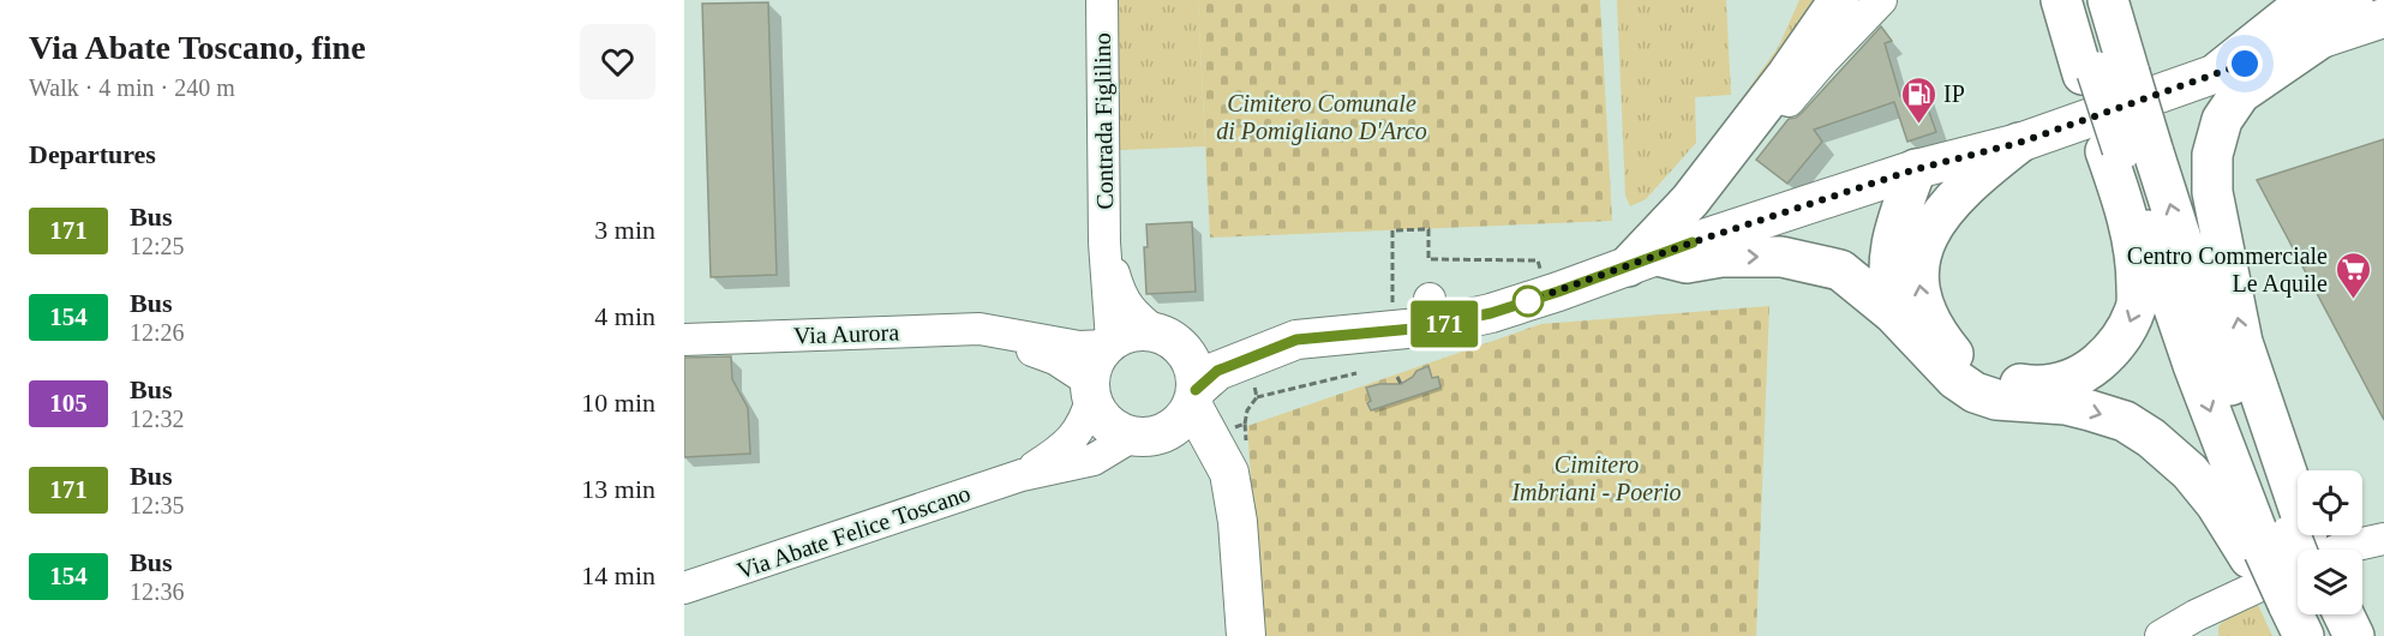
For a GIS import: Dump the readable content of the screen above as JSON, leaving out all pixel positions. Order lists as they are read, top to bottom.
{
  "streets": {
    "street": ["Contrada Figlilino", "Via Aurora", "Via Abate Felice Toscano"]
  },
  "crossings": [
    ["Contrada Figlilino", "Via Aurora"],
    ["Contrada Figlilino", "Via Abate Felice Toscano"],
    ["Via Aurora", "Via Abate Felice Toscano"]
  ],
  "parks": ["Cimitero Comunale di Pomigliano D'Arco", "Cimitero Imbriani - Poerio"],
  "places": {
    "fuel station": ["IP"],
    "supermarket": ["Centro Commerciale Le Aquile"]
  },
  "lines": ["bus line 171"],
  "page": {
    "heading": [
      ["Via Abate Toscano, fine", "Walk · 4 min · 240 m"],
      "Departures"
    ],
    "on_map": "171",
    "list": [
      {
        "mark": "171",
        "name": "Bus",
        "note": "12:25",
        "value": "3 min"
      },
      {
        "mark": "154",
        "name": "Bus",
        "note": "12:26",
        "value": "4 min"
      },
      {
        "mark": "105",
        "name": "Bus",
        "note": "12:32",
        "value": "10 min"
      },
      {
        "mark": "171",
        "name": "Bus",
        "note": "12:35",
        "value": "13 min"
      },
      {
        "mark": "154",
        "name": "Bus",
        "note": "12:36",
        "value": "14 min"
      }
    ]
  }
}
